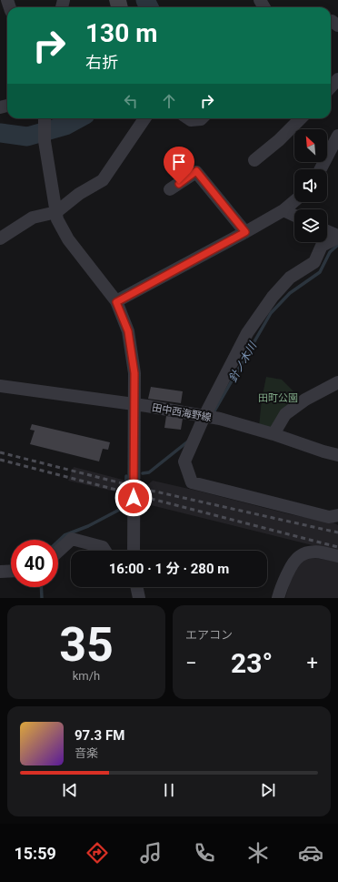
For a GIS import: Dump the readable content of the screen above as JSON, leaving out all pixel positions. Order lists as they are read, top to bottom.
{
  "streets": {
    "street": ["田中西海野線"]
  },
  "water": ["針ノ木川"],
  "parks": ["田町公園"],
  "north": "top left",
  "page": {
    "turn": ["130 m", "右折"],
    "limit": "40",
    "trip": "16:00 · 1 分 · 280 m",
    "tile": [
      ["35", "km/h"],
      "エアコン"
    ],
    "heat": ["−", "23°", "+"],
    "song": ["97.3 FM", "音楽"],
    "tabs": "15:59"
  }
}
